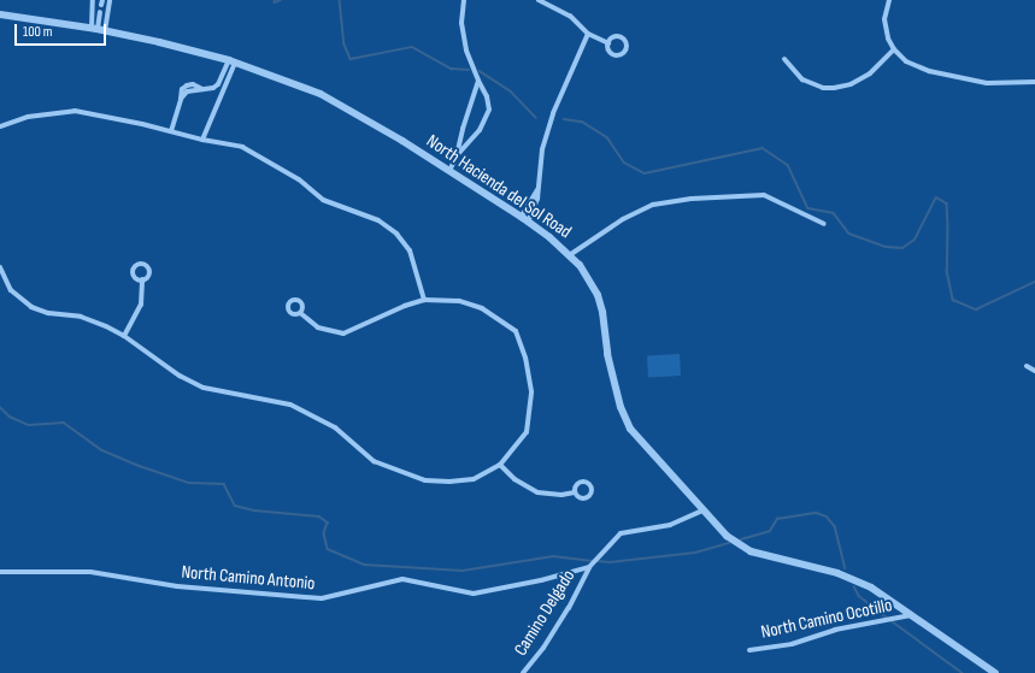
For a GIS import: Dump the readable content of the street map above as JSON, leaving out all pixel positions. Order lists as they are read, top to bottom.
{
  "streets": {
    "street": [
      "North Hacienda del Sol Road",
      "North Camino Antonio",
      "Camino Delgado",
      "North Camino Ocotillo"
    ]
  },
  "crossings": [
    ["North Hacienda del Sol Road", "North Camino Ocotillo"],
    ["North Camino Antonio", "Camino Delgado"]
  ],
  "scale_bar": "100 m"
}
